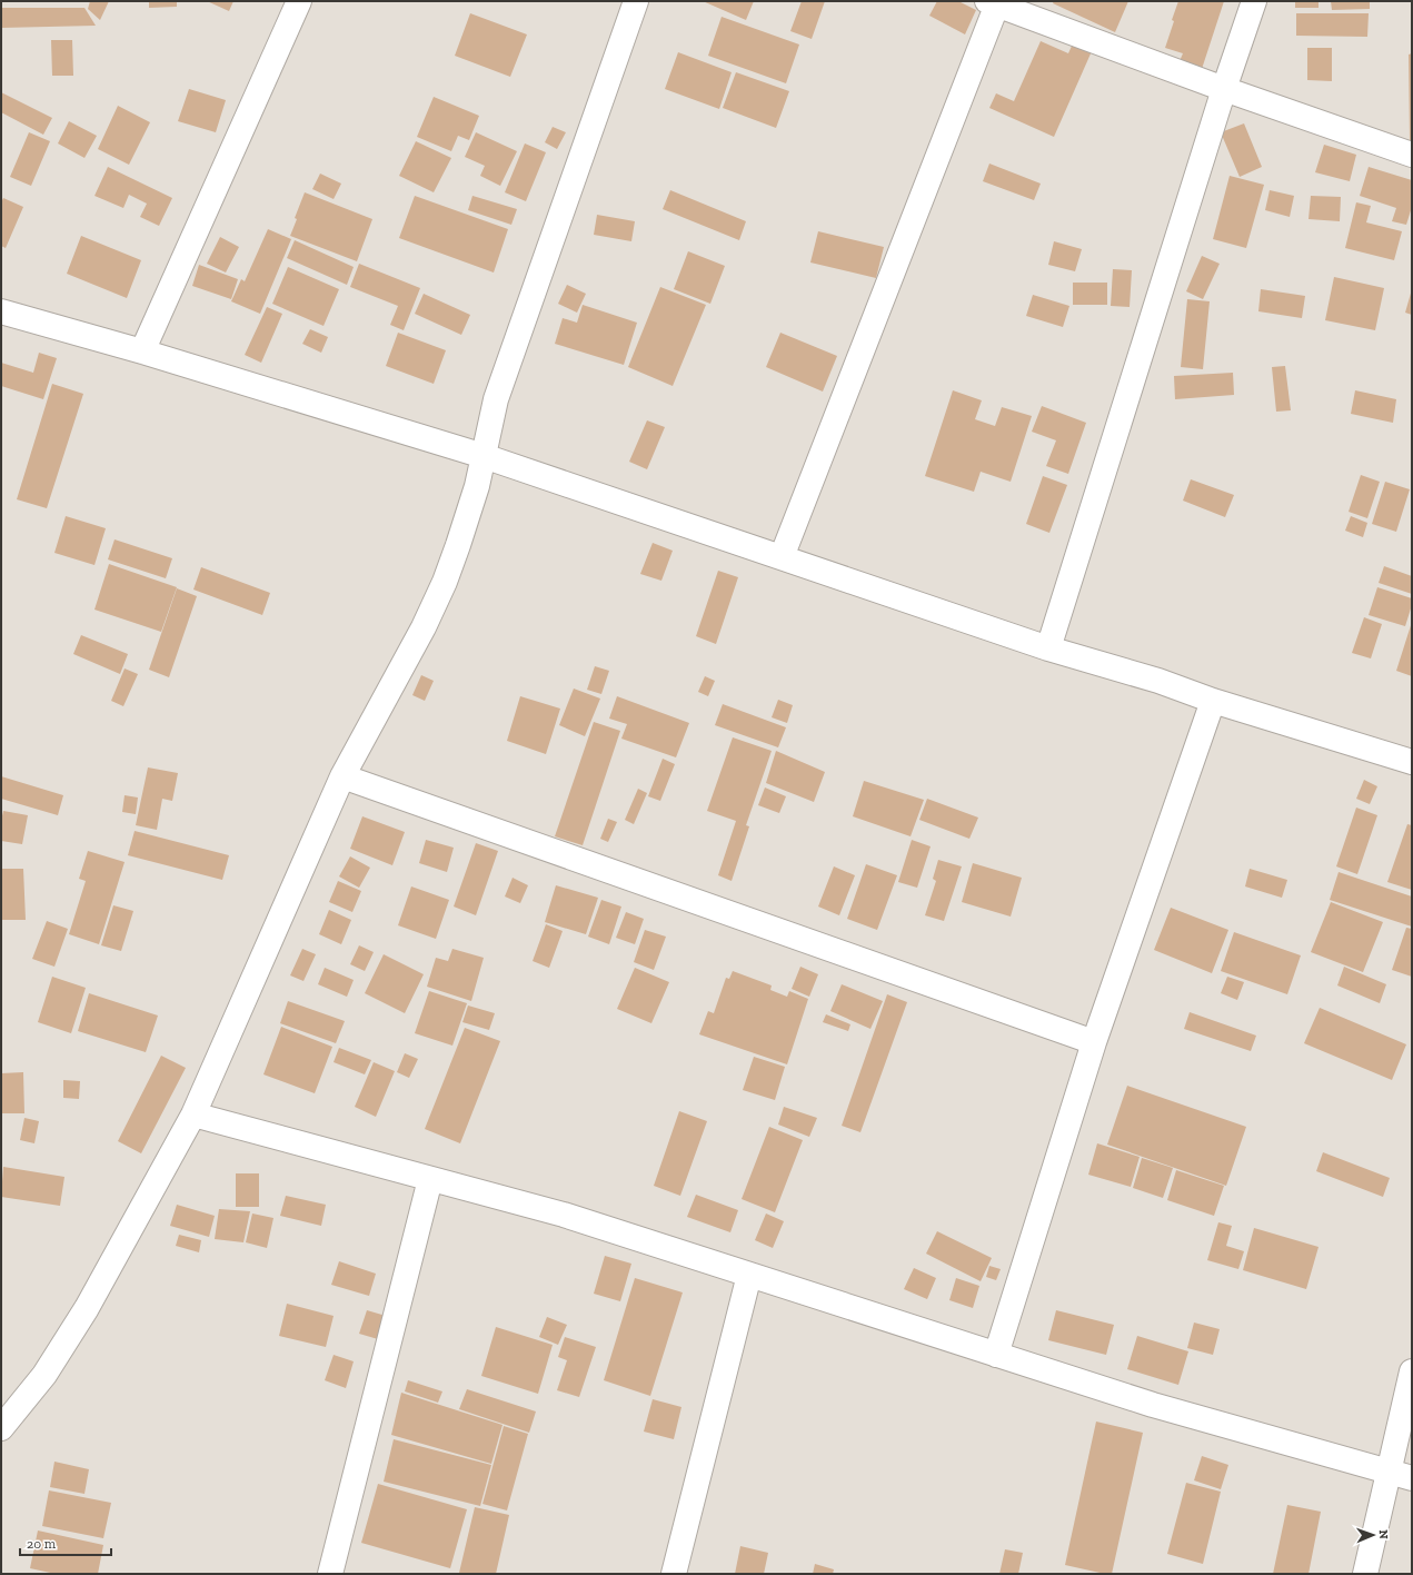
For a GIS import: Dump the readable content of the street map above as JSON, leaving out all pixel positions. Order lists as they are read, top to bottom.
{
  "scale_bar": "20 m",
  "north": "right"
}
